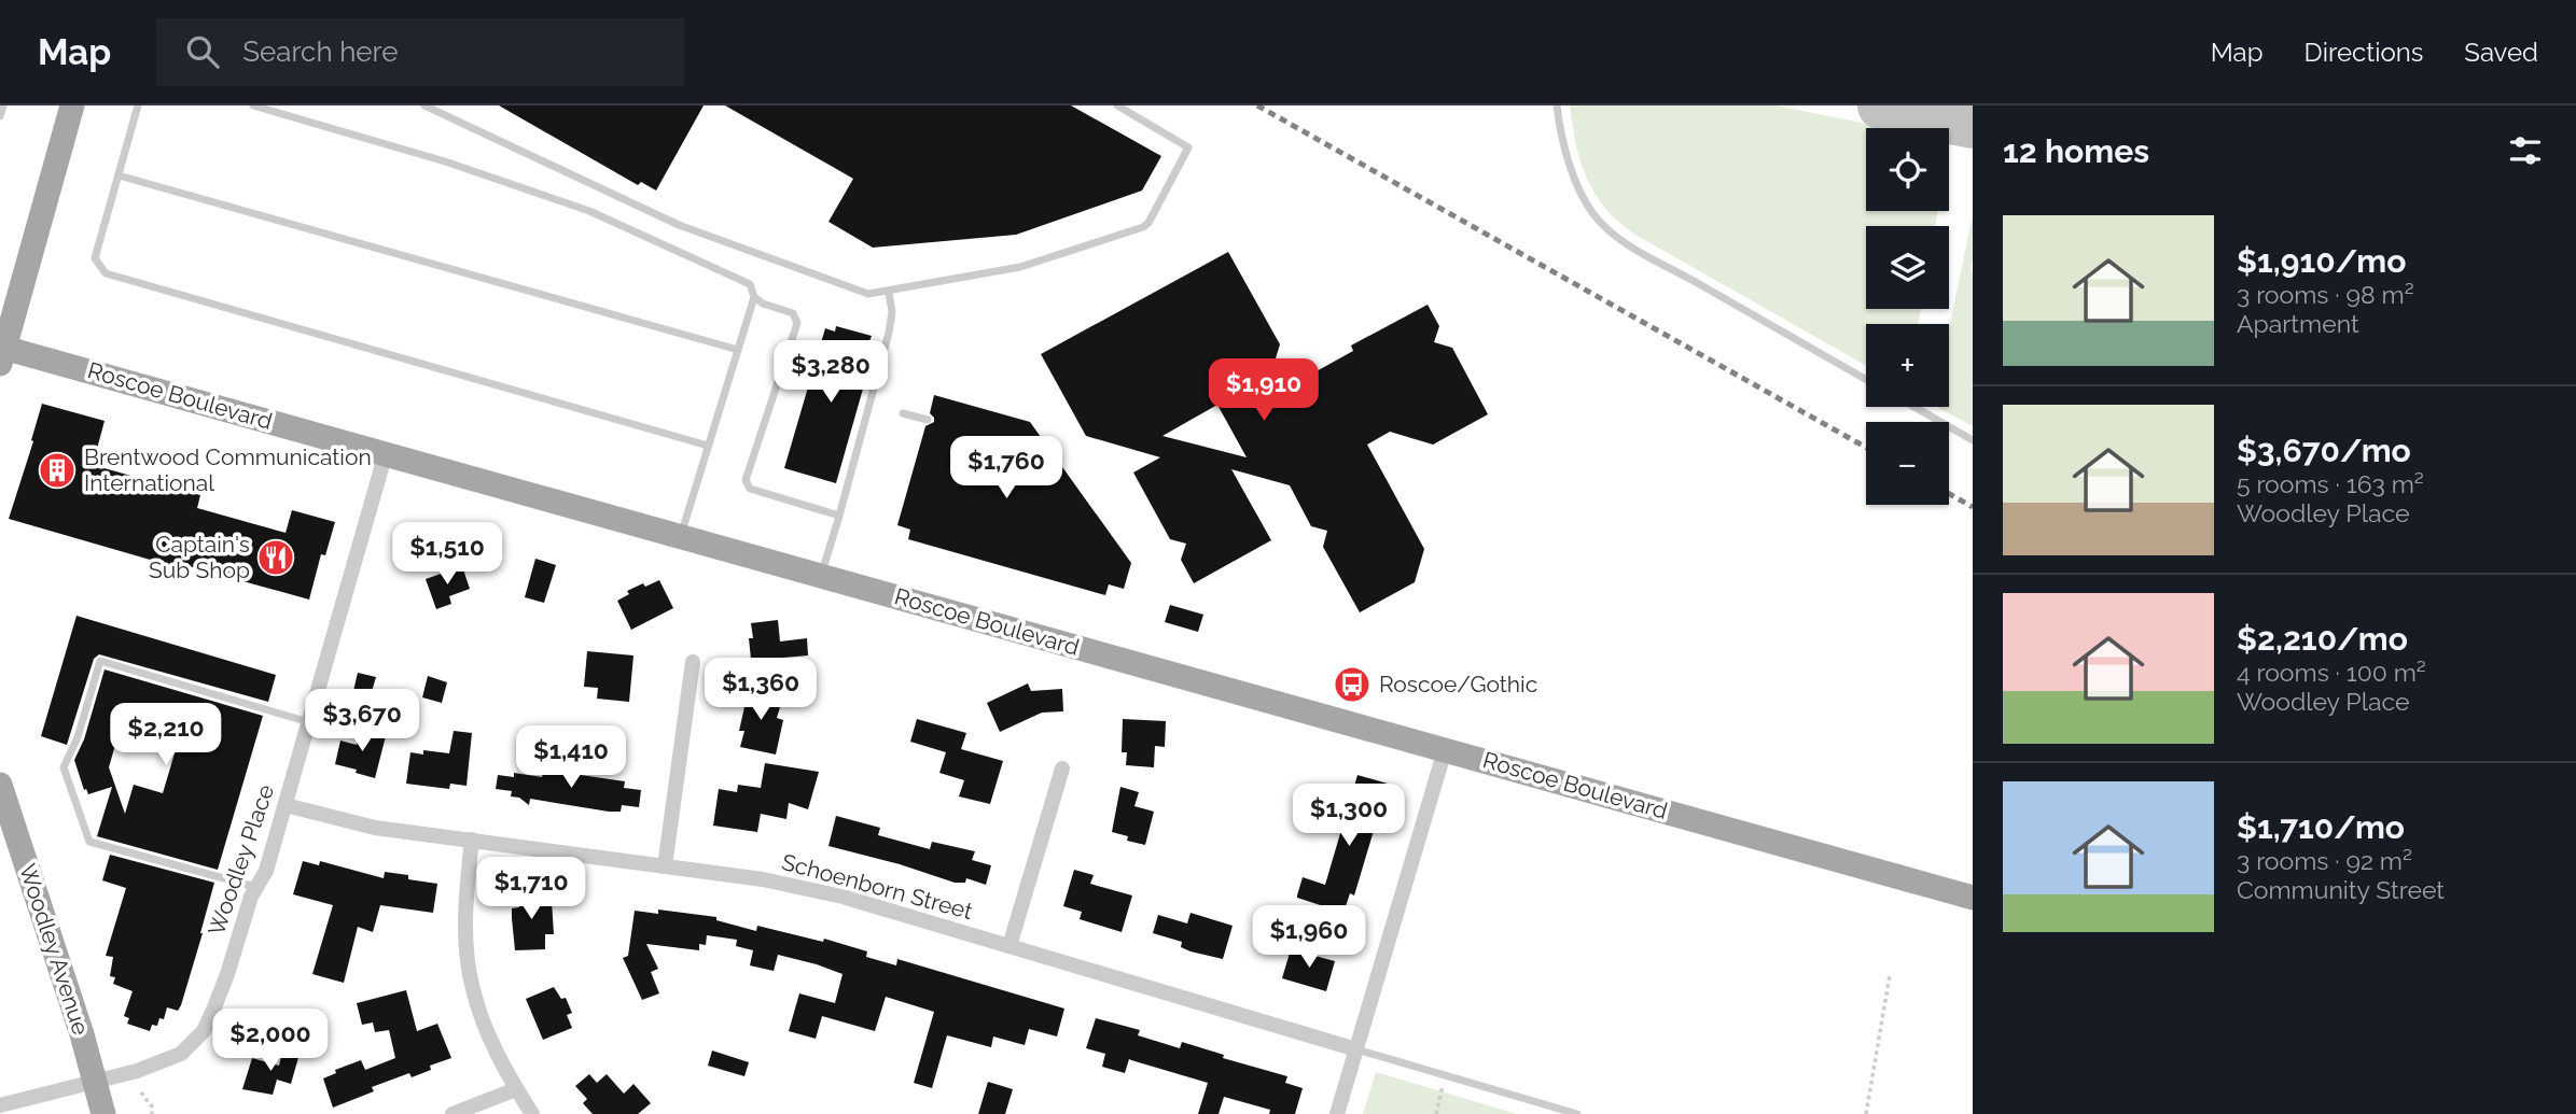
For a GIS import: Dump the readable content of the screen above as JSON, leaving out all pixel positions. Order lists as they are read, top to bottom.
{
  "streets": {
    "main road": ["Roscoe Boulevard", "Woodley Avenue"],
    "street": ["Woodley Place", "Schoenborn Street"]
  },
  "crossings": [
    ["Roscoe Boulevard", "Woodley Place"],
    ["Woodley Place", "Schoenborn Street"],
    ["Woodley Place", "Woodley Avenue"]
  ],
  "places": {
    "building": ["Brentwood Communication International"],
    "restaurant": ["Captain's Sub Shop"],
    "bus stop": ["Roscoe/Gothic"]
  },
  "page": {
    "header": "Map",
    "search": "Search here",
    "nav": ["Map", "Directions", "Saved"],
    "heading": "12 homes",
    "map_buttons": ["+", "−"],
    "list": [
      {
        "name": "$1,910/mo",
        "note": "3 rooms · 98 m² · Apartment"
      },
      {
        "name": "$3,670/mo",
        "note": "5 rooms · 163 m² · Woodley Place"
      },
      {
        "name": "$2,210/mo",
        "note": "4 rooms · 100 m² · Woodley Place"
      },
      {
        "name": "$1,710/mo",
        "note": "3 rooms · 92 m² · Community Street"
      }
    ],
    "price": [
      "$3,280",
      "$1,910",
      "$1,760",
      "$1,510",
      "$1,360",
      "$3,670",
      "$2,210",
      "$1,410",
      "$1,300",
      "$1,710",
      "$1,960",
      "$2,000"
    ]
  }
}
